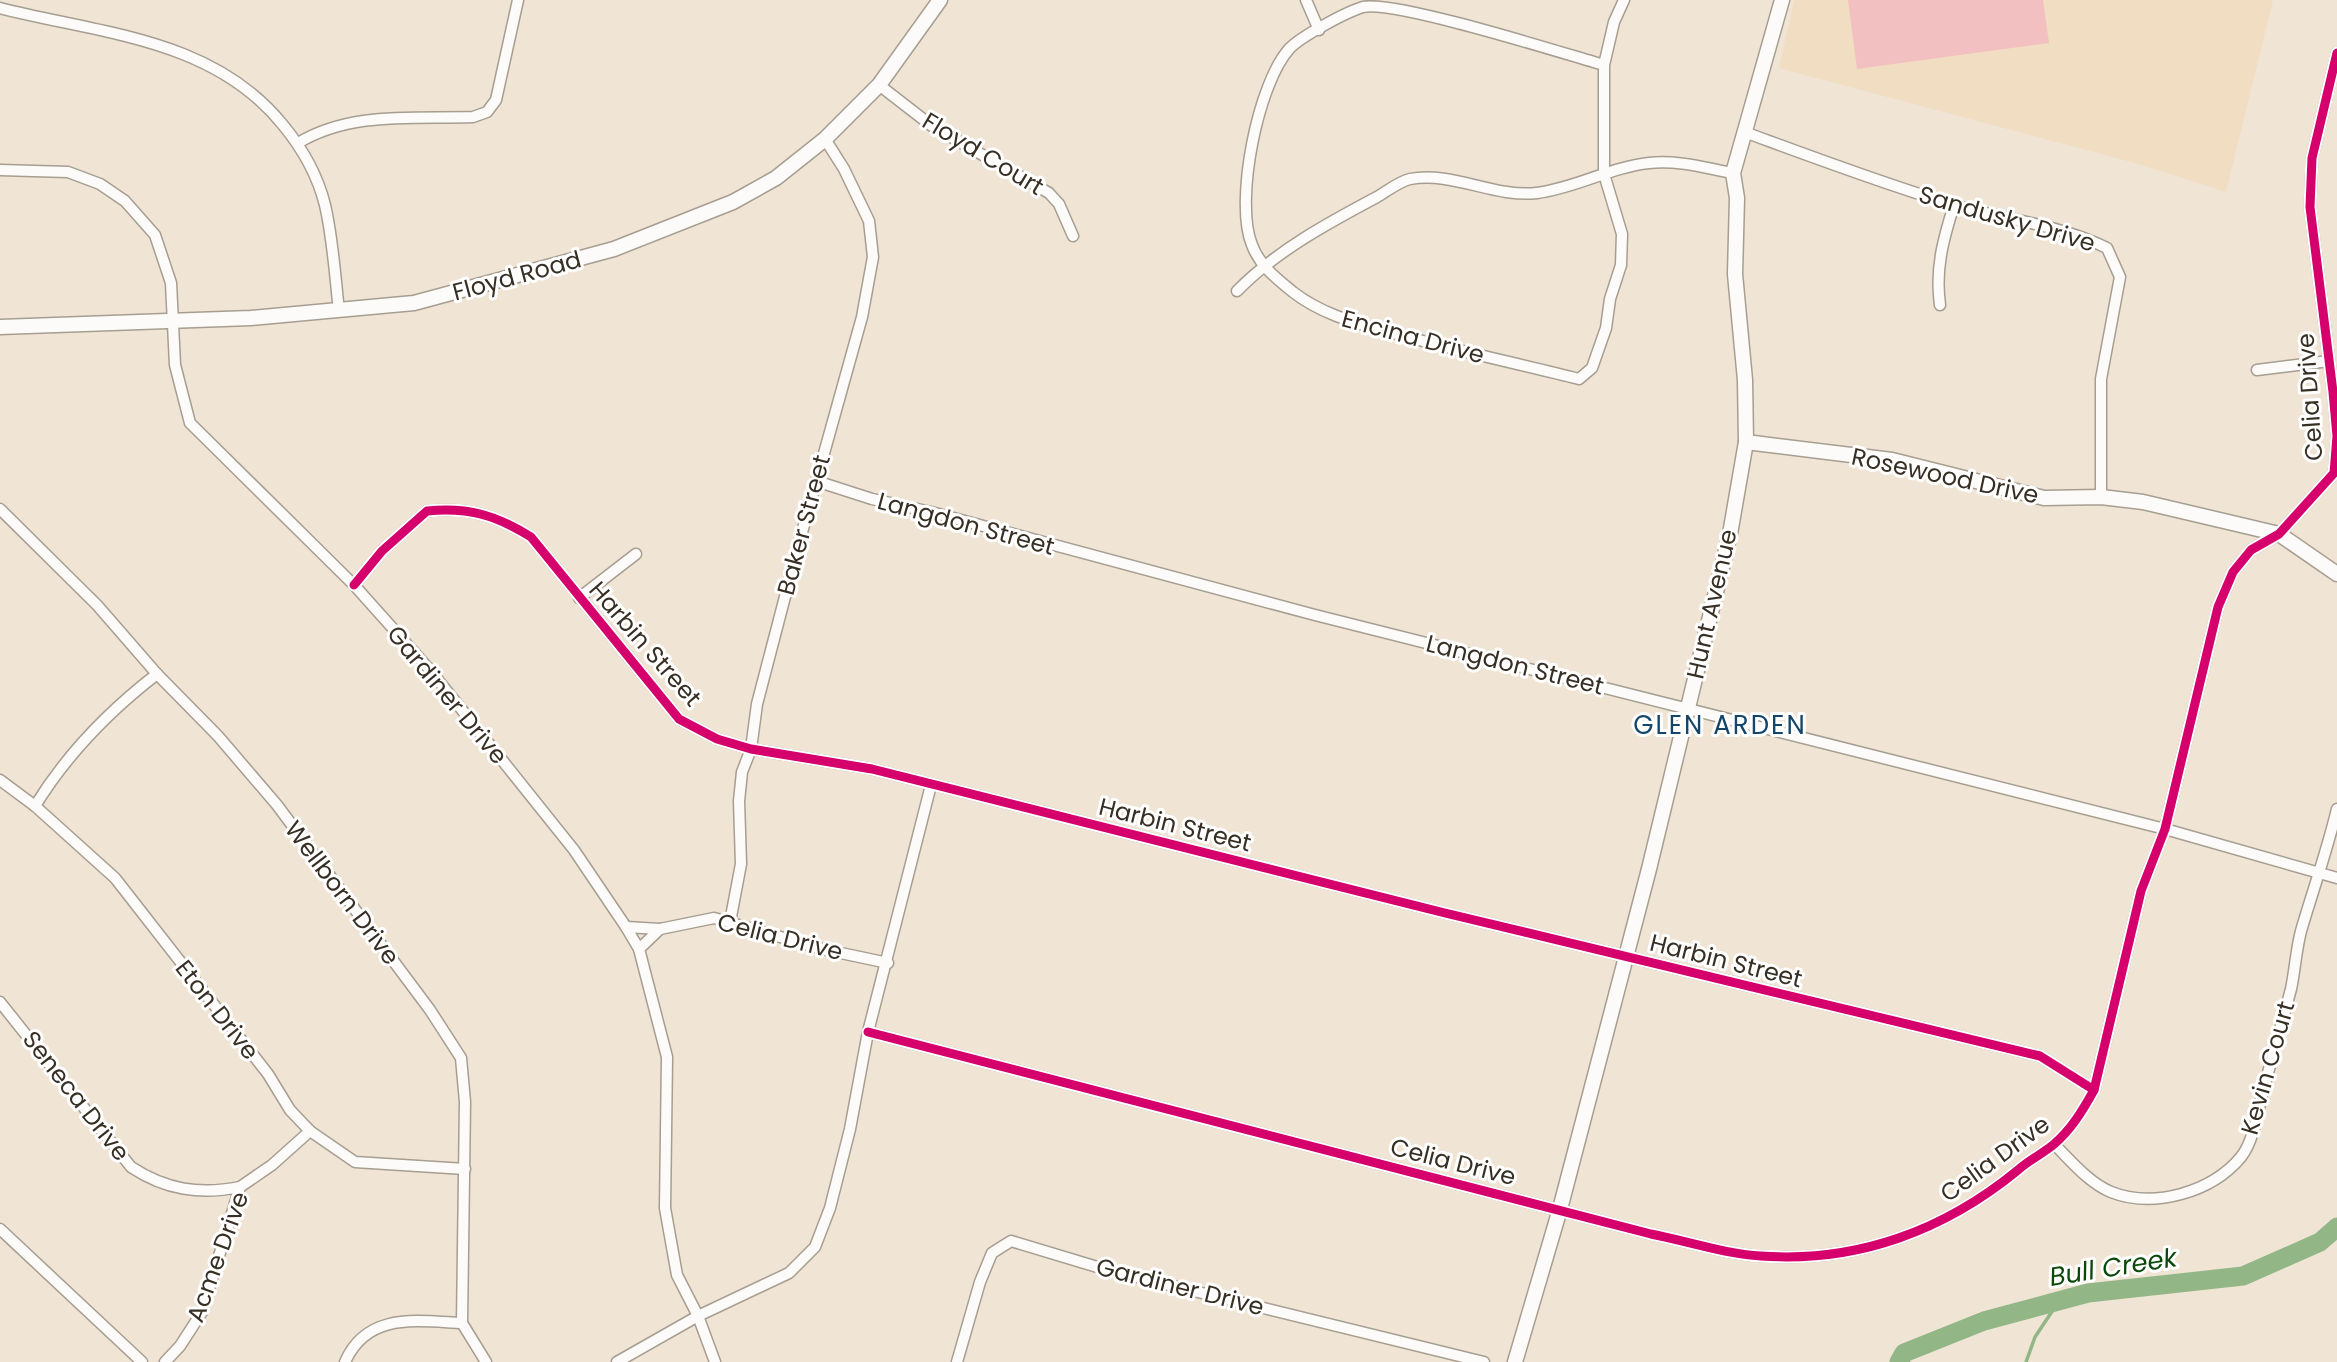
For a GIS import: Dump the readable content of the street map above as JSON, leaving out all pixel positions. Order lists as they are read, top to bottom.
{
  "streets": {
    "street": [
      "Floyd Court",
      "Sandusky Drive",
      "Floyd Road",
      "Encina Drive",
      "Celia Drive",
      "Rosewood Drive",
      "Langdon Street",
      "Baker Street",
      "Hunt Avenue",
      "Harbin Street",
      "Gardiner Drive",
      "Wellborn Drive",
      "Eton Drive",
      "Kevin Court",
      "Seneca Drive",
      "Acme Drive"
    ]
  },
  "crossings": [
    ["Floyd Court", "Floyd Road"],
    ["Sandusky Drive", "Rosewood Drive"],
    ["Sandusky Drive", "Hunt Avenue"],
    ["Floyd Road", "Baker Street"],
    ["Floyd Road", "Gardiner Drive"],
    ["Celia Drive", "Rosewood Drive"],
    ["Celia Drive", "Langdon Street"],
    ["Celia Drive", "Baker Street"],
    ["Celia Drive", "Hunt Avenue"],
    ["Celia Drive", "Harbin Street"],
    ["Celia Drive", "Gardiner Drive"],
    ["Celia Drive", "Kevin Court"],
    ["Rosewood Drive", "Hunt Avenue"],
    ["Langdon Street", "Baker Street"],
    ["Langdon Street", "Hunt Avenue"],
    ["Langdon Street", "Kevin Court"],
    ["Baker Street", "Harbin Street"],
    ["Hunt Avenue", "Harbin Street"],
    ["Harbin Street", "Gardiner Drive"],
    ["Wellborn Drive", "Eton Drive"],
    ["Eton Drive", "Acme Drive"],
    ["Seneca Drive", "Acme Drive"]
  ],
  "districts": ["GLEN ARDEN"],
  "water": ["Bull Creek"]
}
